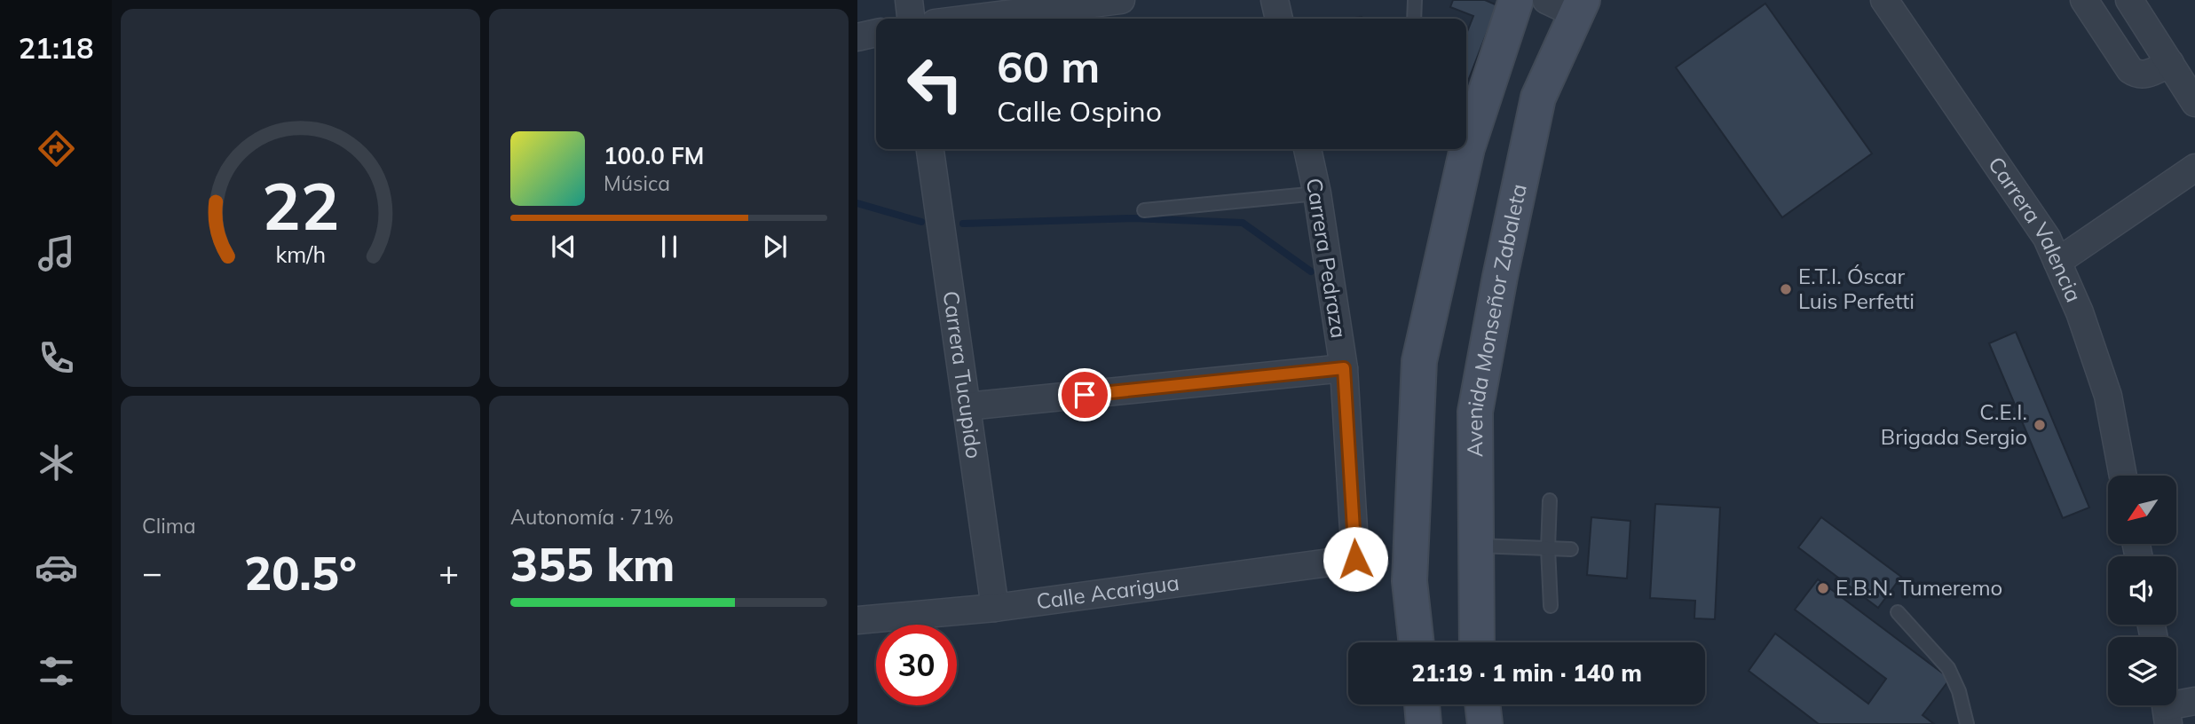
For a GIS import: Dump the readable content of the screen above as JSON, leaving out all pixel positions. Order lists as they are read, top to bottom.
{
  "streets": {
    "street": [
      "Carrera Valencia",
      "Carrera Pedraza",
      "Avenida Monseñor Zabaleta",
      "Carrera Tucupido",
      "Calle Acarigua"
    ]
  },
  "crossings": [
    ["Carrera Pedraza", "Calle Acarigua"],
    ["Carrera Tucupido", "Calle Acarigua"]
  ],
  "places": ["E.T.I. Óscar Luis Perfetti", "C.E.I. Brigada Sergio", "E.B.N. Tumeremo"],
  "north": "bottom left",
  "page": {
    "tabs": "21:18",
    "turn": ["60 m", "Calle Ospino"],
    "song": ["100.0 FM", "Música"],
    "tile": [
      "Clima",
      ["Autonomía · 71%", "355 km"]
    ],
    "heat": ["−", "20.5°", "+"],
    "limit": "30",
    "trip": "21:19 · 1 min · 140 m",
    "gauge": ["22", "km/h"]
  }
}
